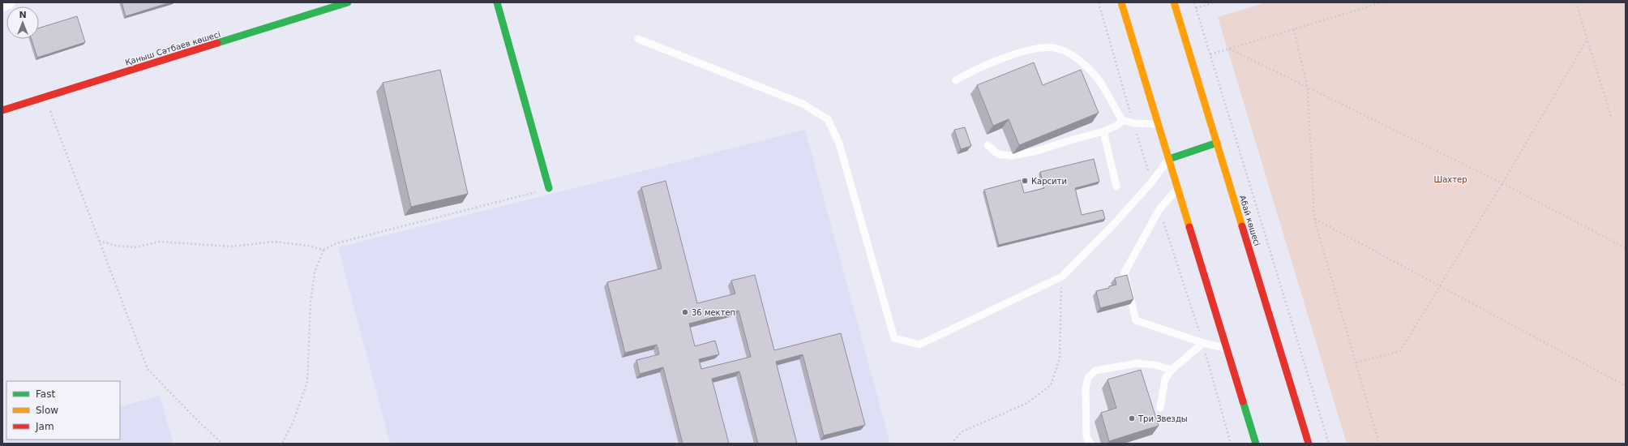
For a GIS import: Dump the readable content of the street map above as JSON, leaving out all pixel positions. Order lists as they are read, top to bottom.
{
  "streets": {
    "main road": ["Қаныш Сәтбаев көшесі", "Абай көшесі"]
  },
  "parks": ["Шахтер"],
  "places": ["Карсити", "36 мектеп", "Три Звезды"],
  "legend": ["Fast", "Slow", "Jam"],
  "north": "top"
}
